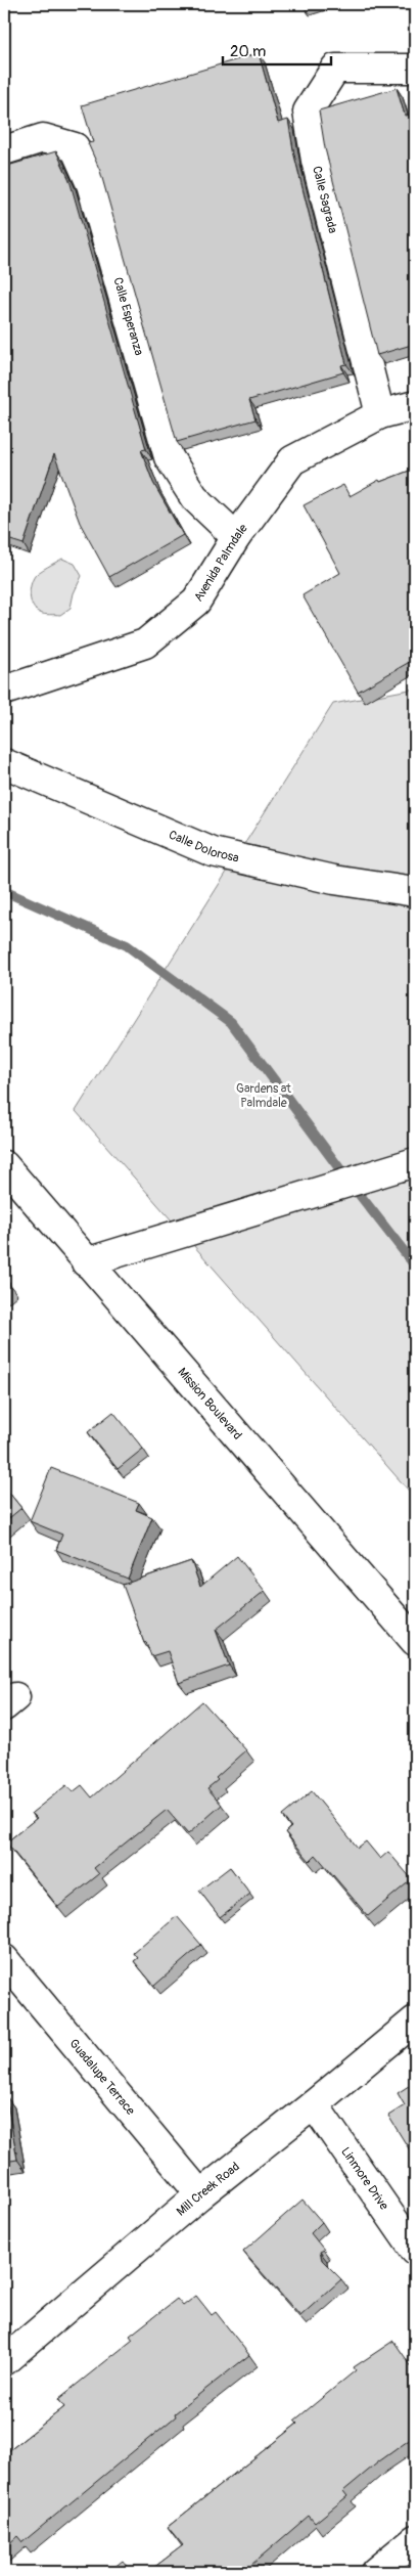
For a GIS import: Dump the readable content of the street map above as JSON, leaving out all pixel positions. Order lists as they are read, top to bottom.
{
  "streets": {
    "street": [
      "Calle Sagrada",
      "Calle Esperanza",
      "Avenida Palmdale",
      "Calle Dolorosa",
      "Mission Boulevard",
      "Guadalupe Terrace",
      "Linmore Drive",
      "Mill Creek Road"
    ]
  },
  "crossings": [
    ["Calle Sagrada", "Avenida Palmdale"],
    ["Calle Esperanza", "Avenida Palmdale"],
    ["Guadalupe Terrace", "Mill Creek Road"],
    ["Linmore Drive", "Mill Creek Road"]
  ],
  "parks": ["Gardens at Palmdale"],
  "scale_bar": "20 m"
}
